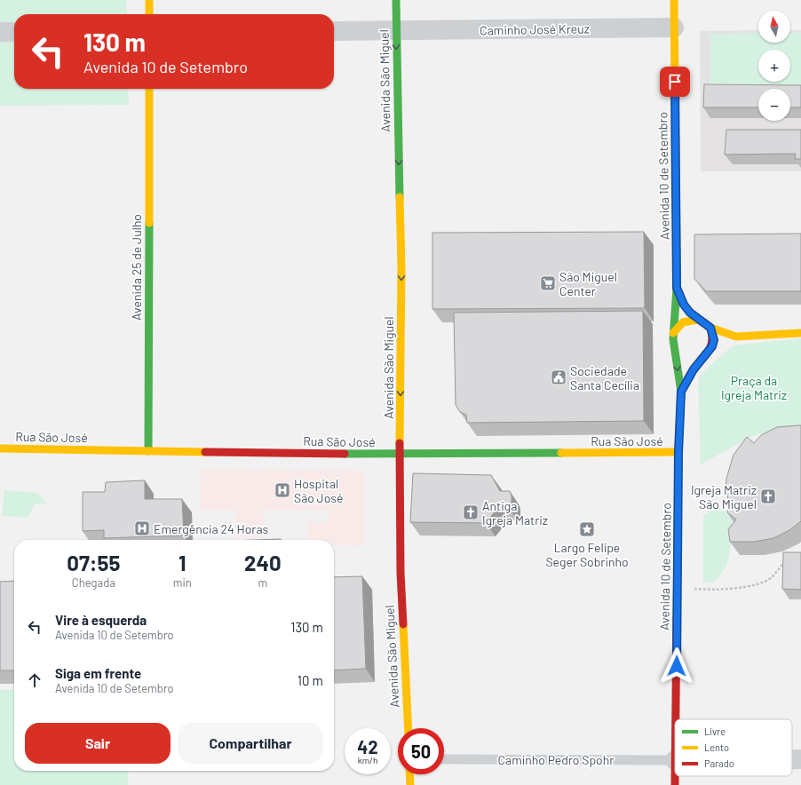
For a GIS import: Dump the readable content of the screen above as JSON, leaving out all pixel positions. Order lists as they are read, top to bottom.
{
  "streets": {
    "main road": [
      "Avenida São Miguel",
      "Avenida 10 de Setembro",
      "Avenida 25 de Julho",
      "Rua São José"
    ],
    "street": ["Caminho José Kreuz"],
    "lane": ["Caminho Pedro Spohr"]
  },
  "crossings": [
    ["Caminho José Kreuz", "Avenida São Miguel"],
    ["Caminho José Kreuz", "Avenida 10 de Setembro"],
    ["Avenida São Miguel", "Rua São José"],
    ["Avenida 10 de Setembro", "Rua São José"],
    ["Avenida 10 de Setembro", "Caminho Pedro Spohr"],
    ["Avenida 25 de Julho", "Rua São José"]
  ],
  "one_way": ["Avenida São Miguel"],
  "parks": ["Praça da Igreja Matriz"],
  "places": {
    "supermarket": ["São Miguel Center"],
    "public building": ["Sociedade Santa Cecília"],
    "hospital": ["Hospital São José", "Emergência 24 Horas"],
    "church": ["Igreja Matriz São Miguel", "Antiga Igreja Matriz"],
    "place": ["Largo Felipe Seger Sobrinho"]
  },
  "legend": ["Livre", "Lento", "Parado"],
  "north": "top",
  "page": {
    "map_buttons": ["+", "−"],
    "turn": ["130 m", "Avenida 10 de Setembro"],
    "eta": [
      "07:55",
      "Chegada",
      "1",
      "min",
      "240",
      "m"
    ],
    "list": [
      {
        "name": "Vire à esquerda",
        "note": "Avenida 10 de Setembro",
        "value": "130 m"
      },
      {
        "name": "Siga em frente",
        "note": "Avenida 10 de Setembro",
        "value": "10 m"
      }
    ],
    "buttons": ["Sair", "Compartilhar"],
    "speed": "42 km/h",
    "limit": "50"
  }
}
